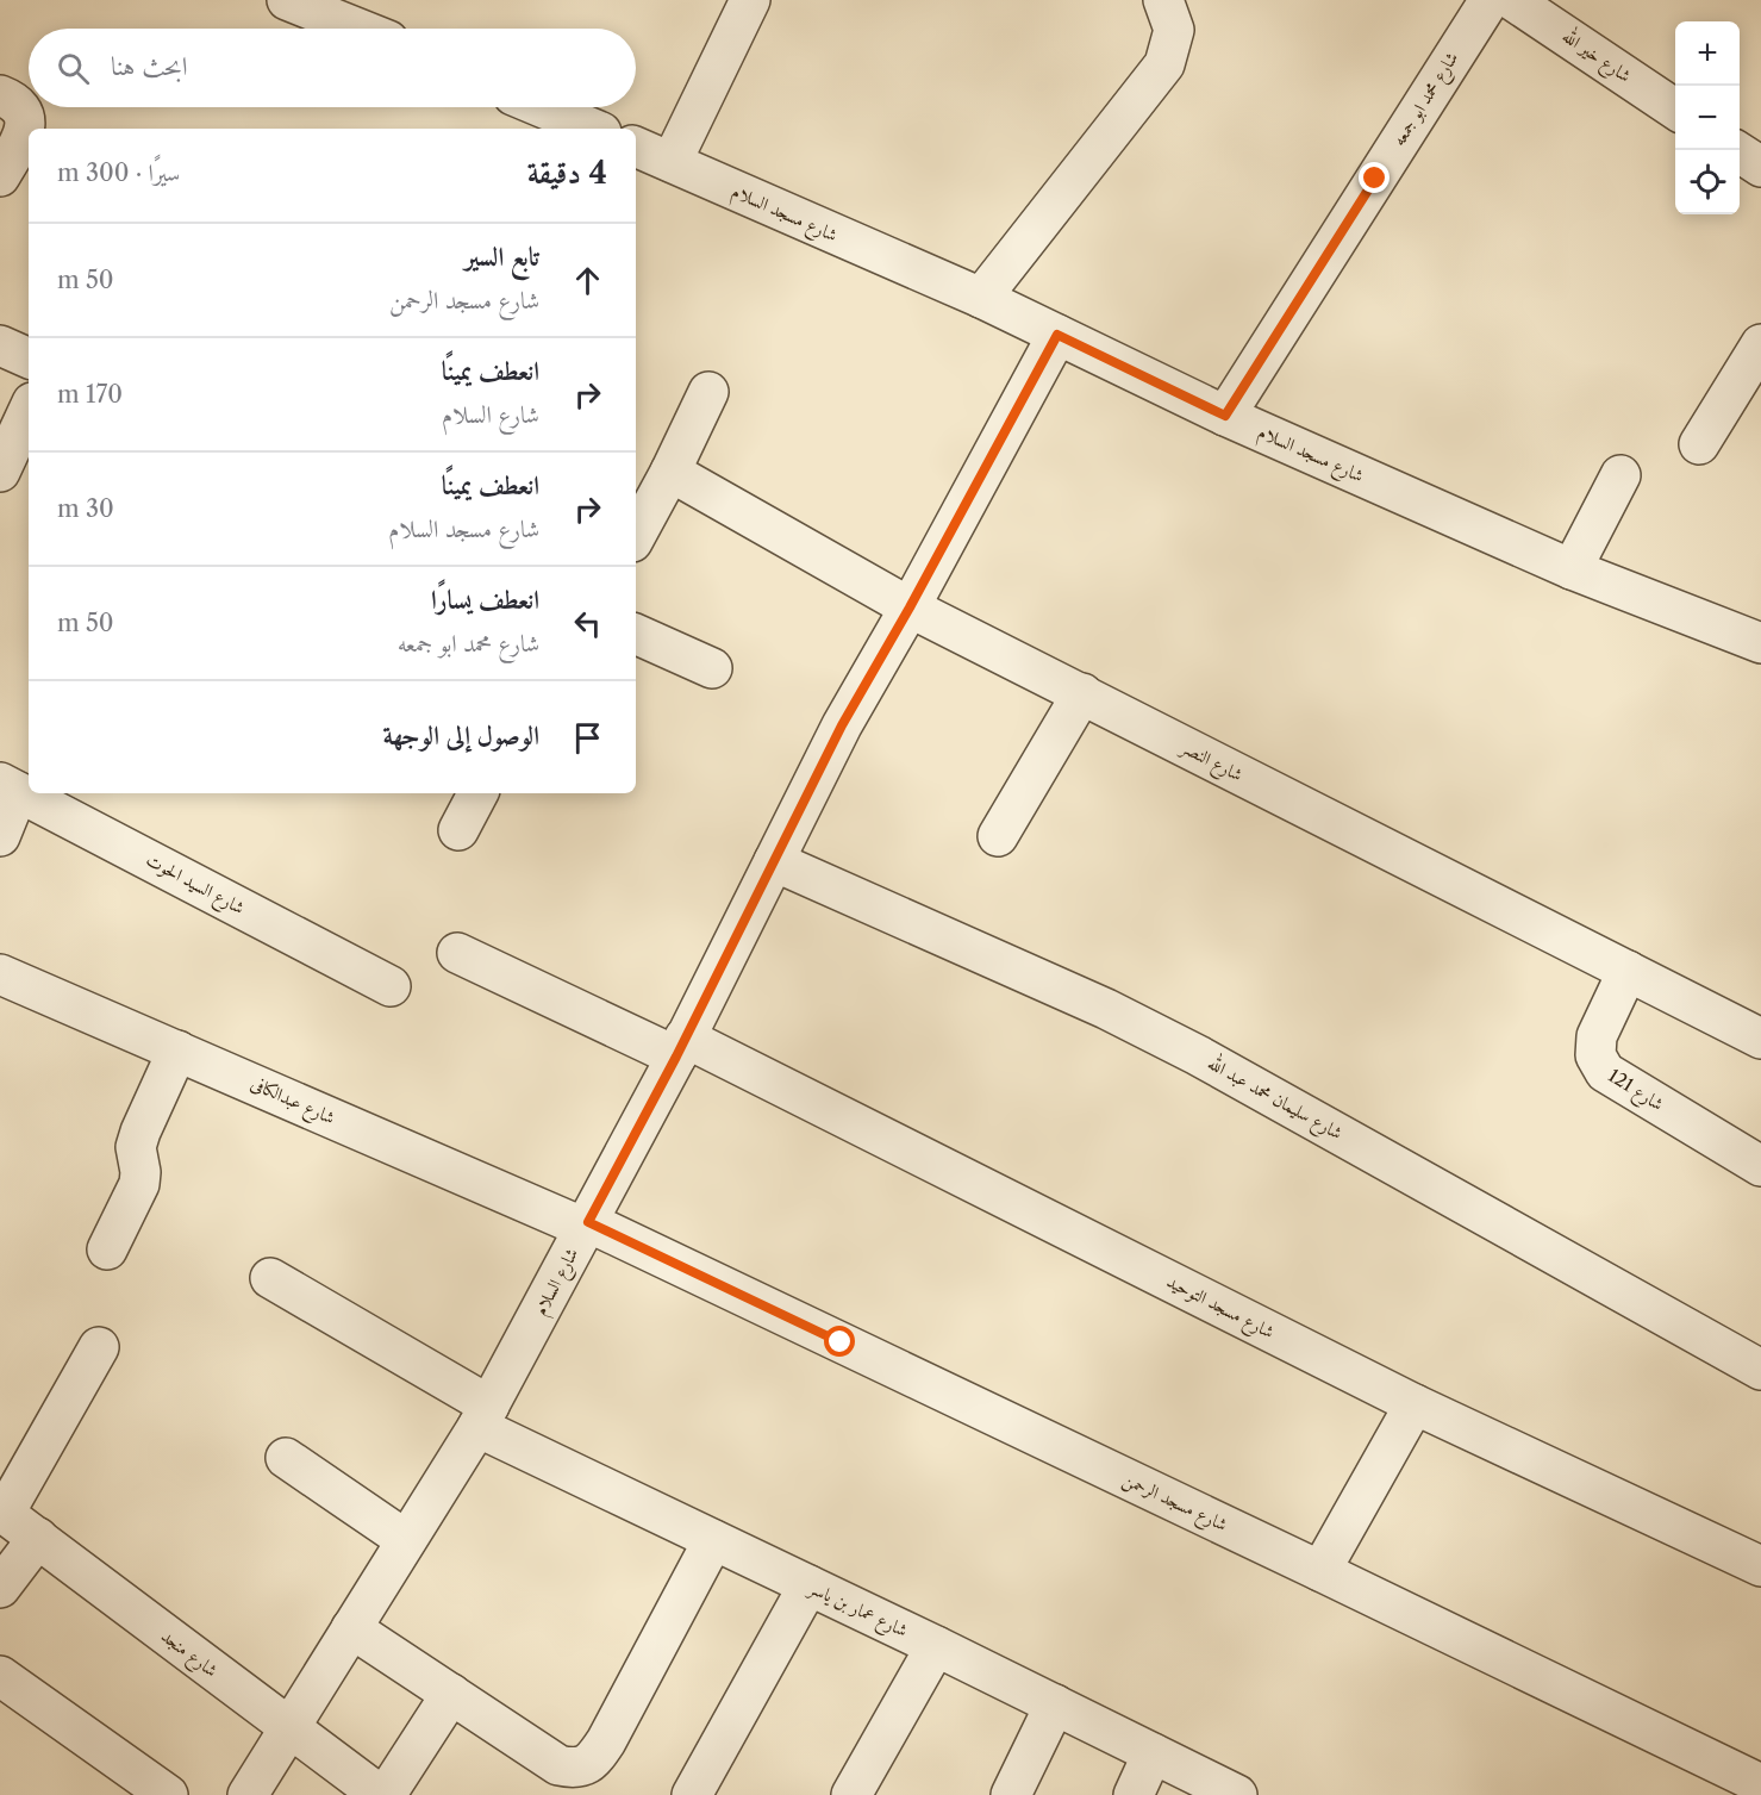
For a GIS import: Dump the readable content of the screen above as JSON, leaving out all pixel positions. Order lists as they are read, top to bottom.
{
  "streets": {
    "street": [
      "شارع خير الله",
      "شارع محمد ابو جمعه",
      "شارع مسجد السلام",
      "شارع النصر",
      "شارع السيد الحوت",
      "شارع 121",
      "شارع سليمان محمد عبد الله",
      "شارع عبدالكافى",
      "شارع السلام",
      "شارع مسجد التوحيد",
      "شارع مسجد الرحمن",
      "شارع عمار بن ياسر",
      "شارع منجد"
    ]
  },
  "crossings": [
    ["شارع محمد ابو جمعه", "شارع مسجد السلام"],
    ["شارع مسجد السلام", "شارع السلام"],
    ["شارع النصر", "شارع 121"],
    ["شارع النصر", "شارع السلام"],
    ["شارع سليمان محمد عبد الله", "شارع السلام"],
    ["شارع عبدالكافى", "شارع السلام"],
    ["شارع عبدالكافى", "شارع مسجد الرحمن"],
    ["شارع السلام", "شارع مسجد التوحيد"],
    ["شارع السلام", "شارع مسجد الرحمن"],
    ["شارع السلام", "شارع عمار بن ياسر"],
    ["شارع السلام", "شارع منجد"]
  ],
  "page": {
    "map_buttons": ["+", "−"],
    "search": "ابحث هنا",
    "heading": ["4 دقيقة", "سيرًا · 300 m"],
    "list": [
      ["تابع السير", "شارع مسجد الرحمن", "50 m"],
      ["انعطف يمينًا", "شارع السلام", "170 m"],
      ["انعطف يمينًا", "شارع مسجد السلام", "30 m"],
      ["انعطف يسارًا", "شارع محمد ابو جمعه", "50 m"],
      "الوصول إلى الوجهة"
    ]
  }
}
